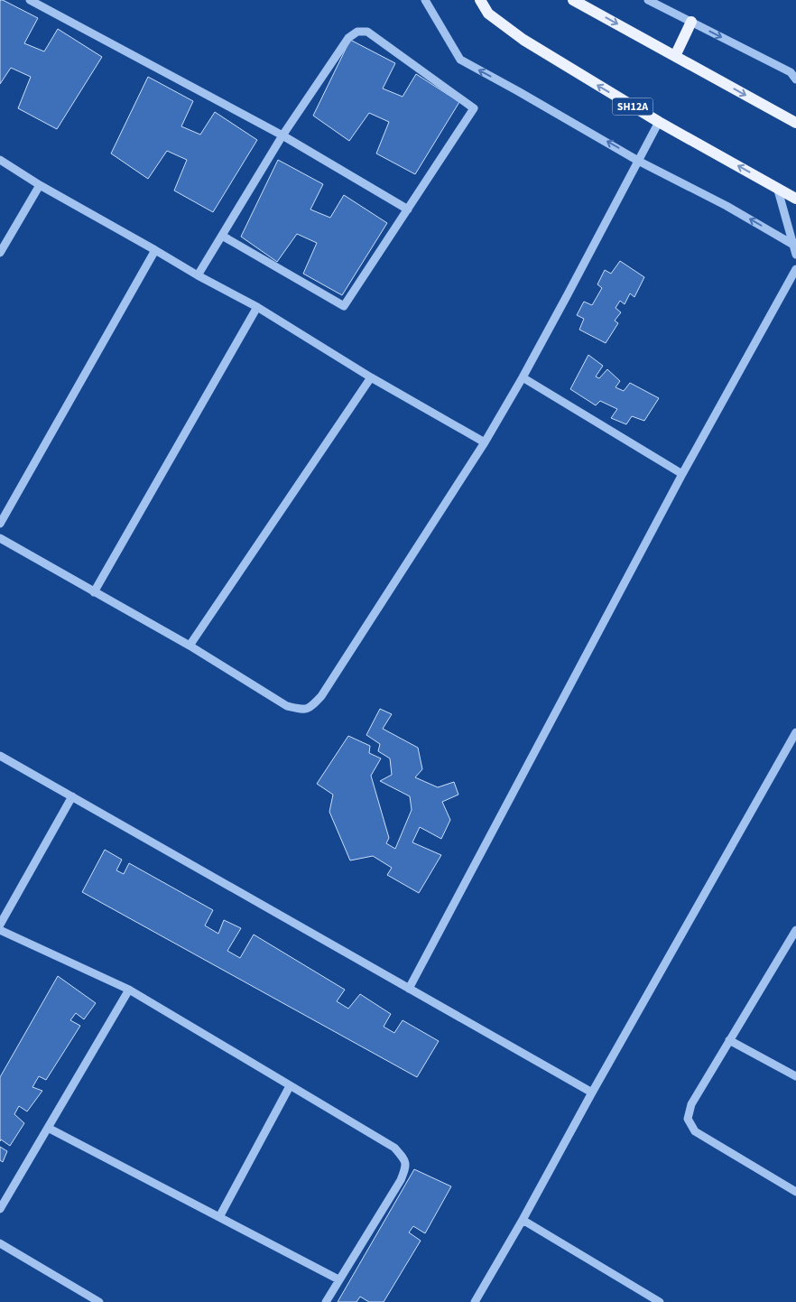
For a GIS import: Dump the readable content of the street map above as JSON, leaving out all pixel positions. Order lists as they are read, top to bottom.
{
  "streets": {
    "main road": ["SH12A"]
  }
}
